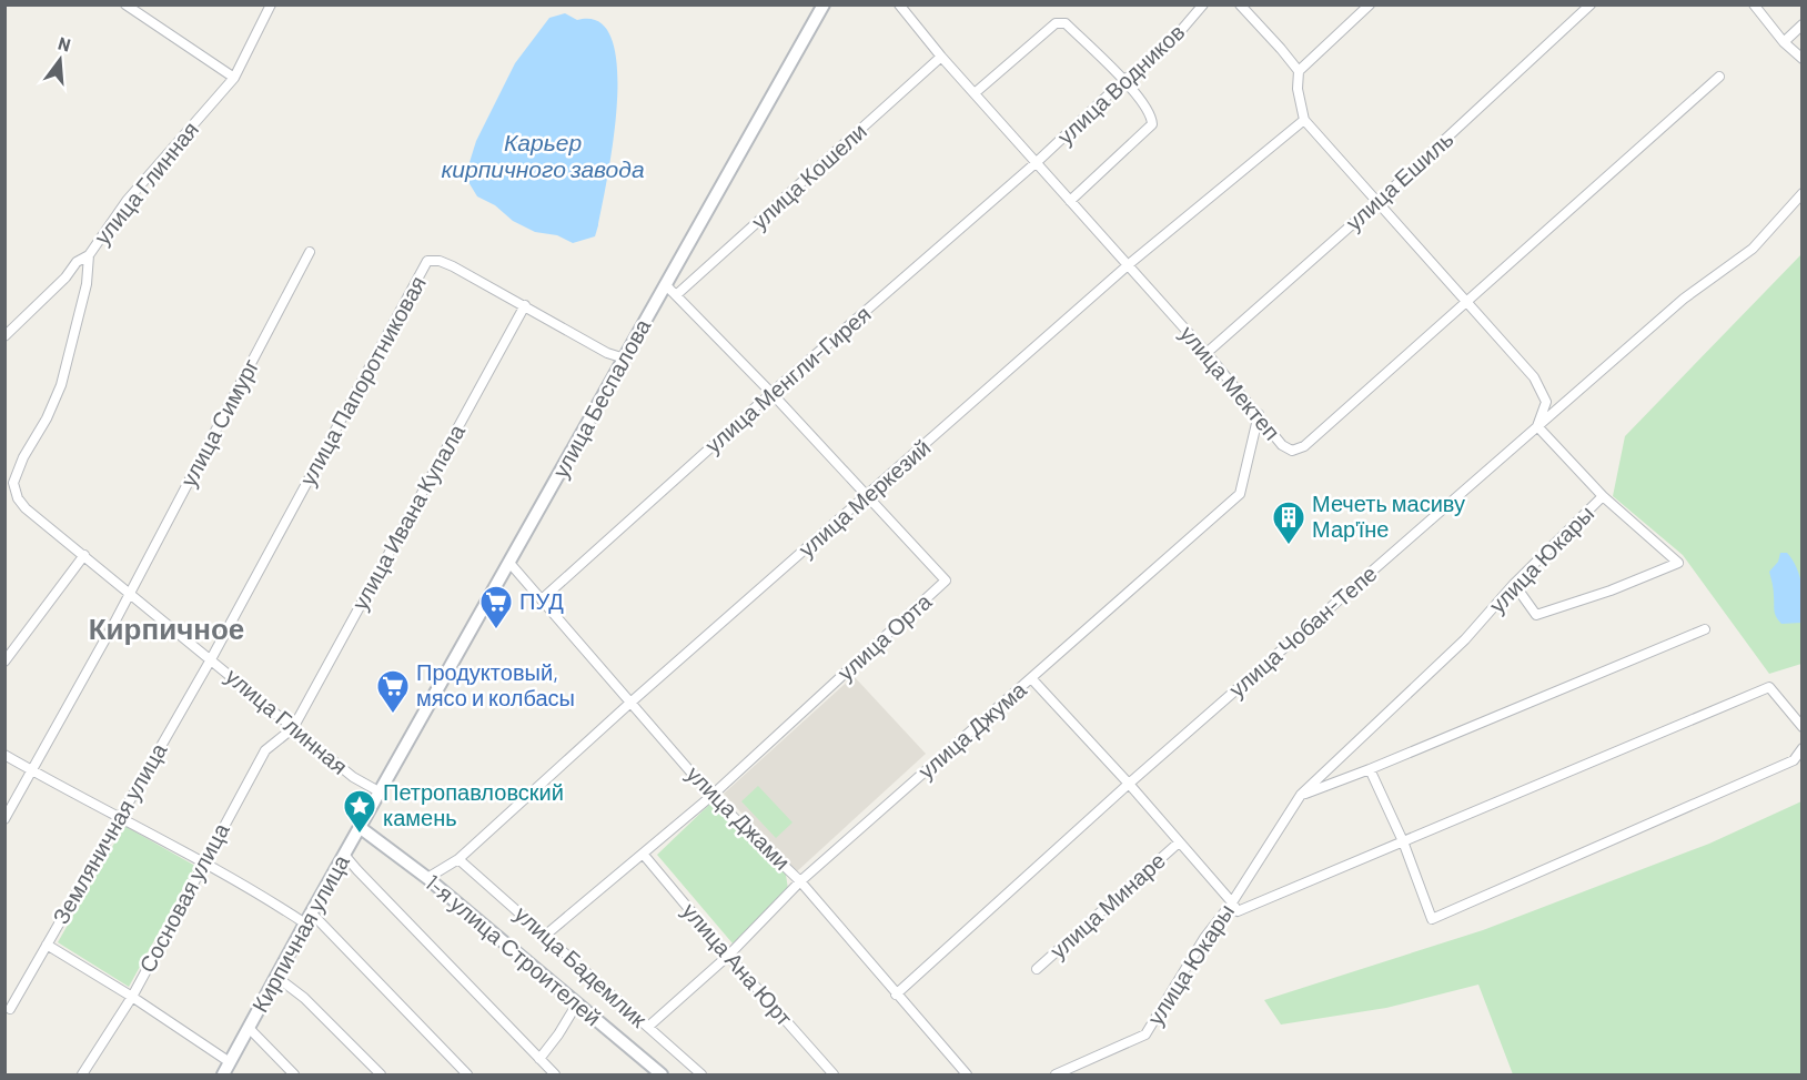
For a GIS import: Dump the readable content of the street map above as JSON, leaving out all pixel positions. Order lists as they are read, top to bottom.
{
  "streets": {
    "main road": ["улица Беспалова", "Кирпичная улица", "1-я улица Строителей"],
    "street": [
      "улица Водников",
      "улица Кошели",
      "улица Ешиль",
      "улица Глинная",
      "улица Менгли-Гирея",
      "улица Папоротниковая",
      "улица Мектеп",
      "улица Симург",
      "улица Меркезий",
      "улица Ивана Купала",
      "улица Юкары",
      "улица Чобан-Тепе",
      "улица Орта",
      "улица Джума",
      "улица Джами",
      "Земляничная улица",
      "Сосновая улица",
      "улица Минаре",
      "улица Ана Юрт",
      "улица Бадемлик"
    ]
  },
  "crossings": [
    ["улица Водников", "улица Менгли-Гирея"],
    ["улица Водников", "улица Мектеп"],
    ["улица Кошели", "улица Мектеп"],
    ["улица Кошели", "улица Орта"],
    ["улица Ешиль", "улица Мектеп"],
    ["улица Глинная", "улица Папоротниковая"],
    ["улица Глинная", "улица Беспалова"],
    ["улица Глинная", "улица Симург"],
    ["улица Глинная", "улица Ивана Купала"],
    ["улица Глинная", "Земляничная улица"],
    ["улица Глинная", "Сосновая улица"],
    ["улица Глинная", "Кирпичная улица"],
    ["улица Менгли-Гирея", "улица Мектеп"],
    ["улица Менгли-Гирея", "улица Орта"],
    ["улица Менгли-Гирея", "улица Джами"],
    ["улица Папоротниковая", "улица Беспалова"],
    ["улица Папоротниковая", "улица Ивана Купала"],
    ["улица Папоротниковая", "Земляничная улица"],
    ["улица Мектеп", "улица Меркезий"],
    ["улица Мектеп", "улица Джума"],
    ["улица Беспалова", "улица Орта"],
    ["улица Беспалова", "улица Джами"],
    ["улица Беспалова", "Кирпичная улица"],
    ["улица Меркезий", "улица Орта"],
    ["улица Меркезий", "улица Джами"],
    ["улица Меркезий", "1-я улица Строителей"],
    ["улица Меркезий", "улица Бадемлик"],
    ["улица Ивана Купала", "Сосновая улица"],
    ["улица Юкары", "улица Чобан-Тепе"],
    ["улица Чобан-Тепе", "улица Джами"],
    ["улица Орта", "улица Джами"],
    ["улица Орта", "улица Ана Юрт"],
    ["улица Орта", "улица Бадемлик"],
    ["улица Джума", "улица Джами"],
    ["улица Джума", "улица Ана Юрт"],
    ["улица Джума", "улица Бадемлик"],
    ["Кирпичная улица", "1-я улица Строителей"]
  ],
  "districts": ["Кирпичное"],
  "water": ["Карьер кирпичного завода"],
  "places": {
    "building": ["Мечеть масиву Мар'їне"],
    "supermarket": ["ПУД", "Продуктовый, мясо и колбасы"],
    "place": ["Петропавловский камень"]
  },
  "north": "top"
}
